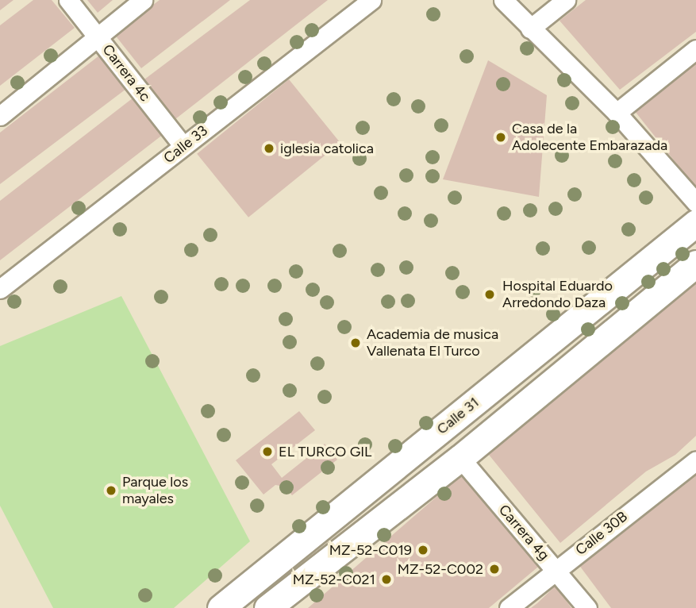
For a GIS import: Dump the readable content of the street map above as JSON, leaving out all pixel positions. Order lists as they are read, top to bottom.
{
  "streets": {
    "street": [
      "Carrera 4c",
      "Calle 33",
      "Calle 31",
      "Carrera 4g",
      "Calle 30B"
    ]
  },
  "crossings": [
    ["Carrera 4c", "Calle 33"],
    ["Carrera 4g", "Calle 30B"]
  ],
  "places": [
    "Casa de la Adolecente Embarazada",
    "iglesia catolica",
    "Hospital Eduardo Arredondo Daza",
    "Academia de musica Vallenata El Turco",
    "EL TURCO GIL",
    "Parque los mayales",
    "MZ-52-C019",
    "MZ-52-C002",
    "MZ-52-C021"
  ]
}
